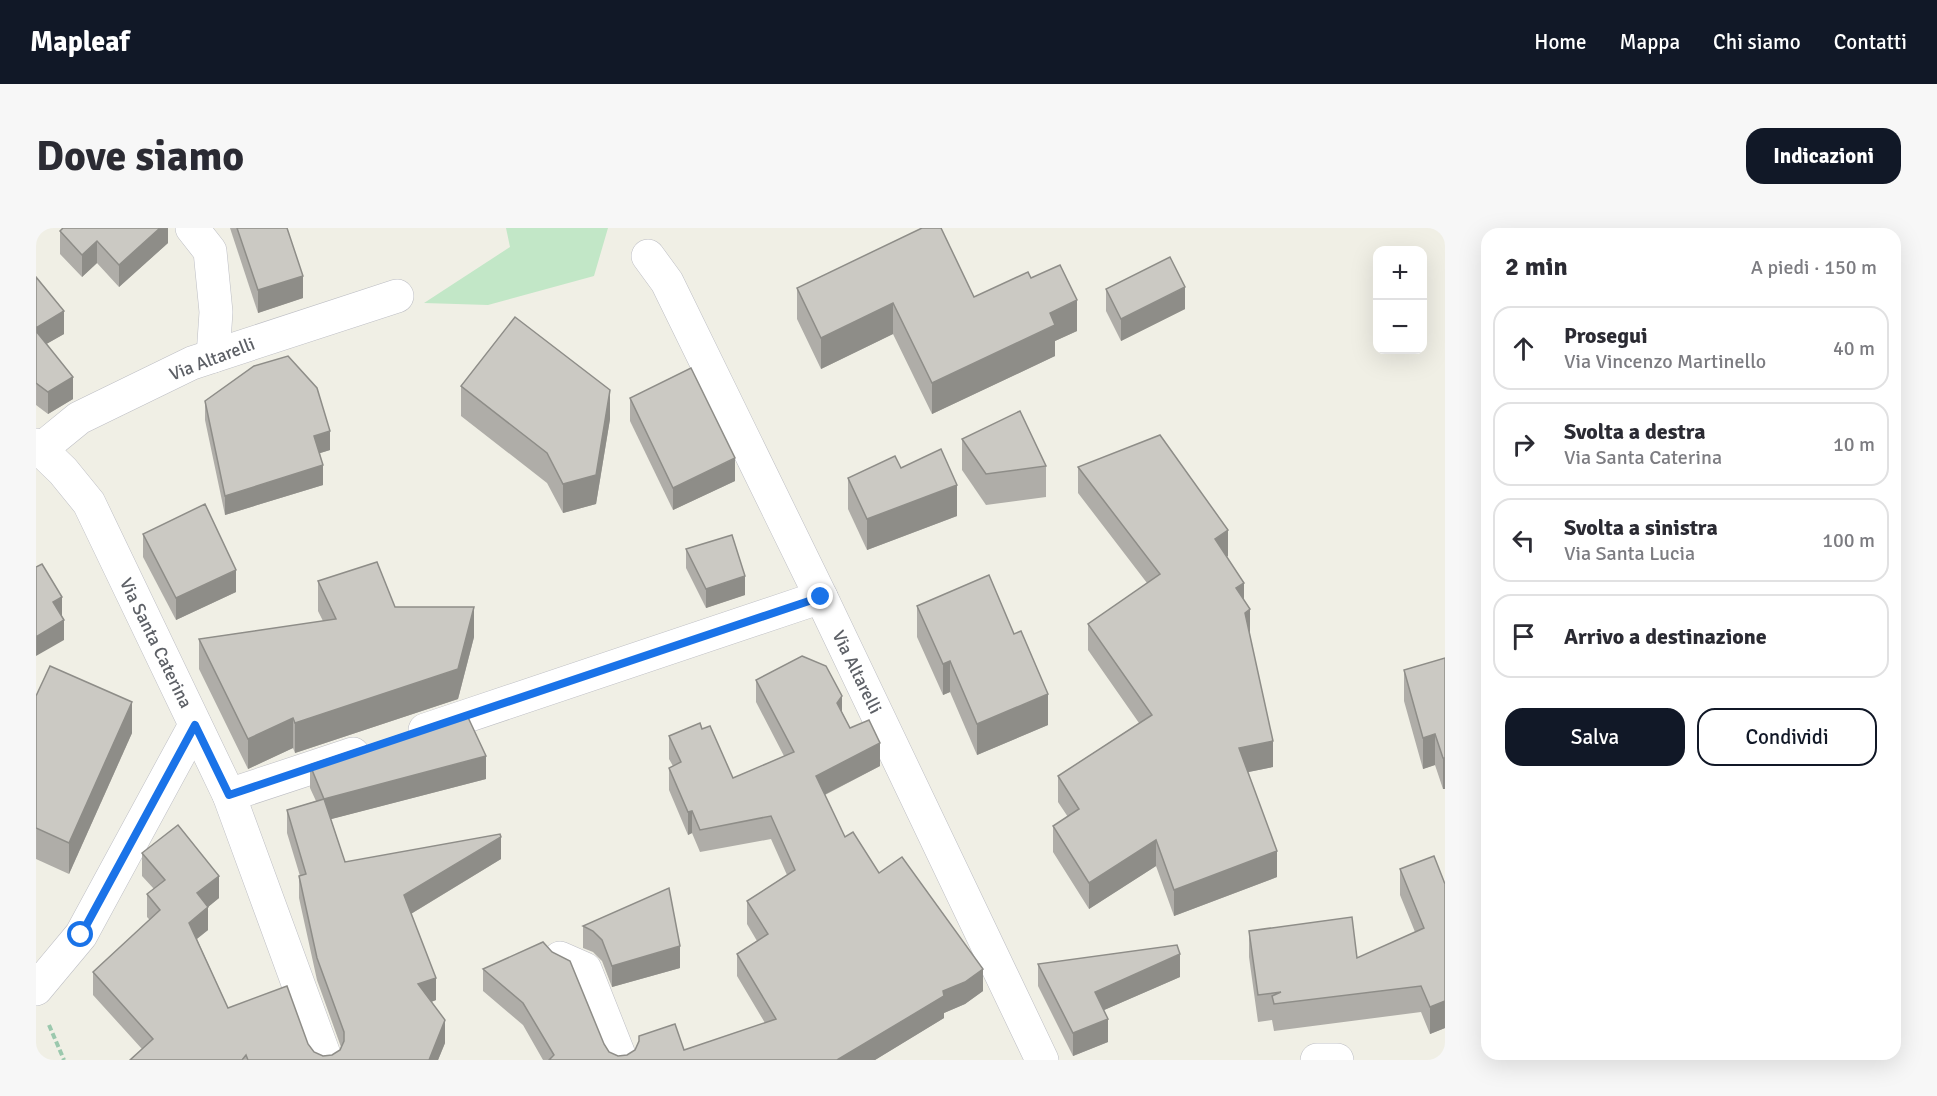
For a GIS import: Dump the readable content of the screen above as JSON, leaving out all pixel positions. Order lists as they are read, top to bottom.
{
  "streets": {
    "street": ["Via Altarelli", "Via Santa Caterina"]
  },
  "crossings": [
    ["Via Altarelli", "Via Santa Caterina"]
  ],
  "page": {
    "header": "Mapleaf",
    "nav": [
      "Home",
      "Mappa",
      "Chi siamo",
      "Contatti"
    ],
    "buttons": [
      "Indicazioni",
      ["Salva", "Condividi"]
    ],
    "title": "Dove siamo",
    "heading": ["2 min", "A piedi · 150 m"],
    "map_buttons": ["+", "−"],
    "list": [
      ["Prosegui", "Via Vincenzo Martinello", "40 m"],
      ["Svolta a destra", "Via Santa Caterina", "10 m"],
      ["Svolta a sinistra", "Via Santa Lucia", "100 m"],
      "Arrivo a destinazione"
    ]
  }
}
